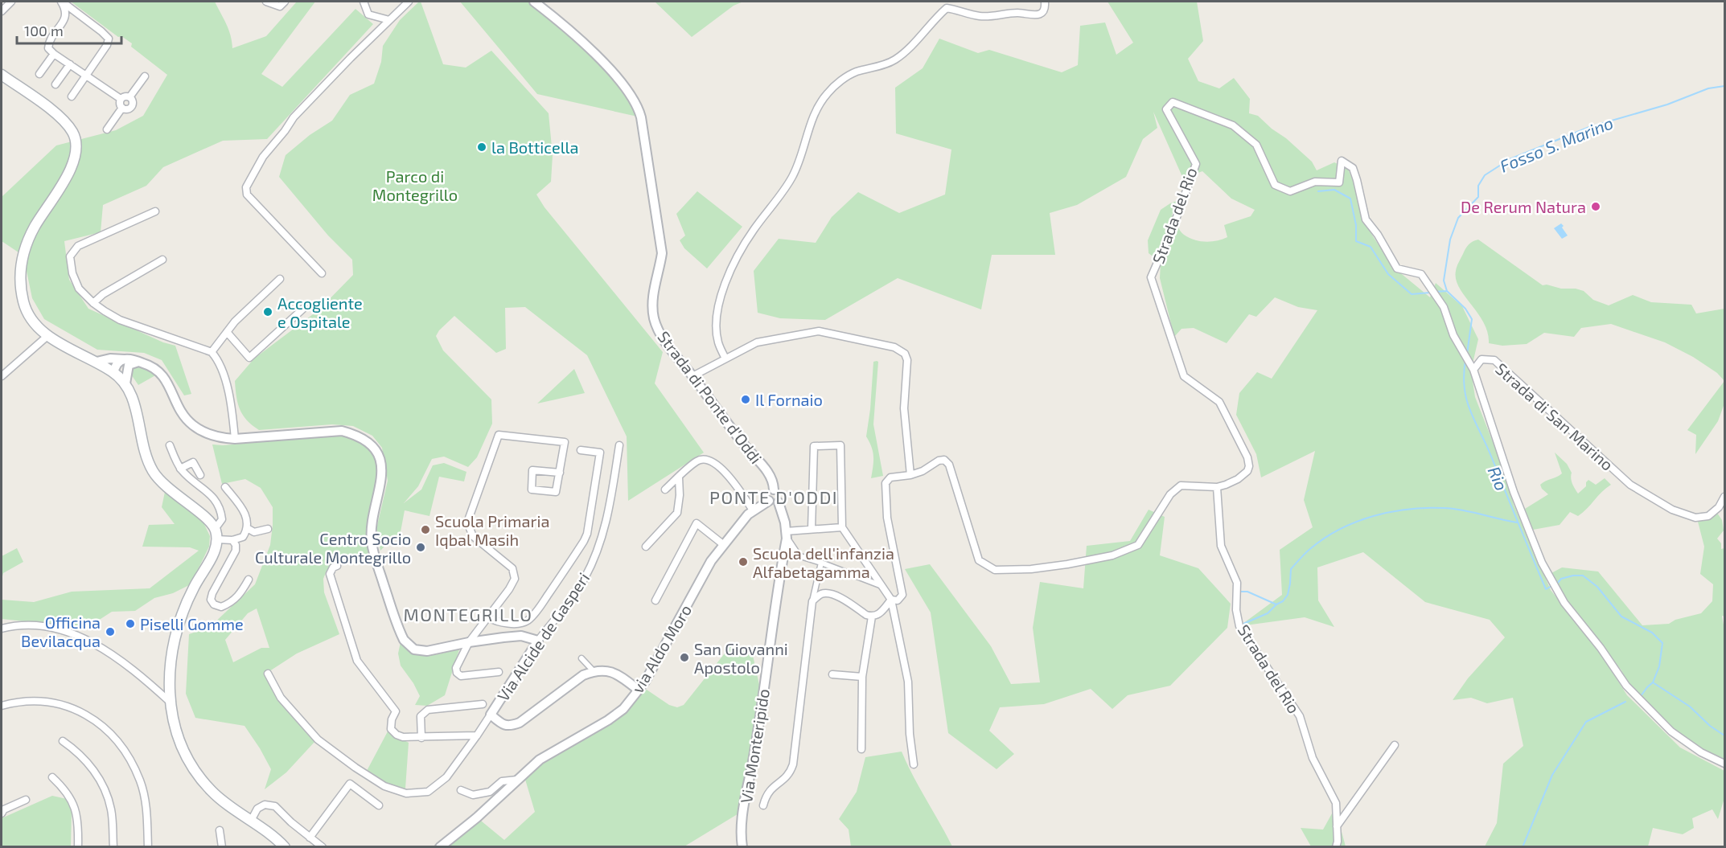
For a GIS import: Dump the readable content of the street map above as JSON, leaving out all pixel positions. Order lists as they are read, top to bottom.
{
  "streets": {
    "street": [
      "Strada del Rio",
      "Strada di Ponte d'Oddi",
      "Strada di San Marino",
      "Via Alcide de Gasperi",
      "via Aldo Moro",
      "Via Monteripido"
    ]
  },
  "crossings": [
    ["Strada del Rio", "Strada di San Marino"],
    ["Strada di Ponte d'Oddi", "via Aldo Moro"],
    ["Strada di Ponte d'Oddi", "Via Monteripido"],
    ["via Aldo Moro", "Via Monteripido"]
  ],
  "districts": ["PONTE D'ODDI", "MONTEGRILLO"],
  "water": ["Fosso S. Marino", "Rio"],
  "parks": ["Parco di Montegrillo"],
  "places": [
    "la Botticella",
    "De Rerum Natura",
    "Accogliente e Ospitale",
    "Il Fornaio",
    "Scuola Primaria Iqbal Masih",
    "Centro Socio Culturale Montegrillo",
    "Scuola dell'infanzia Alfabetagamma",
    "Piselli Gomme",
    "Officina Bevilacqua",
    "San Giovanni Apostolo"
  ],
  "scale_bar": "100 m"
}
